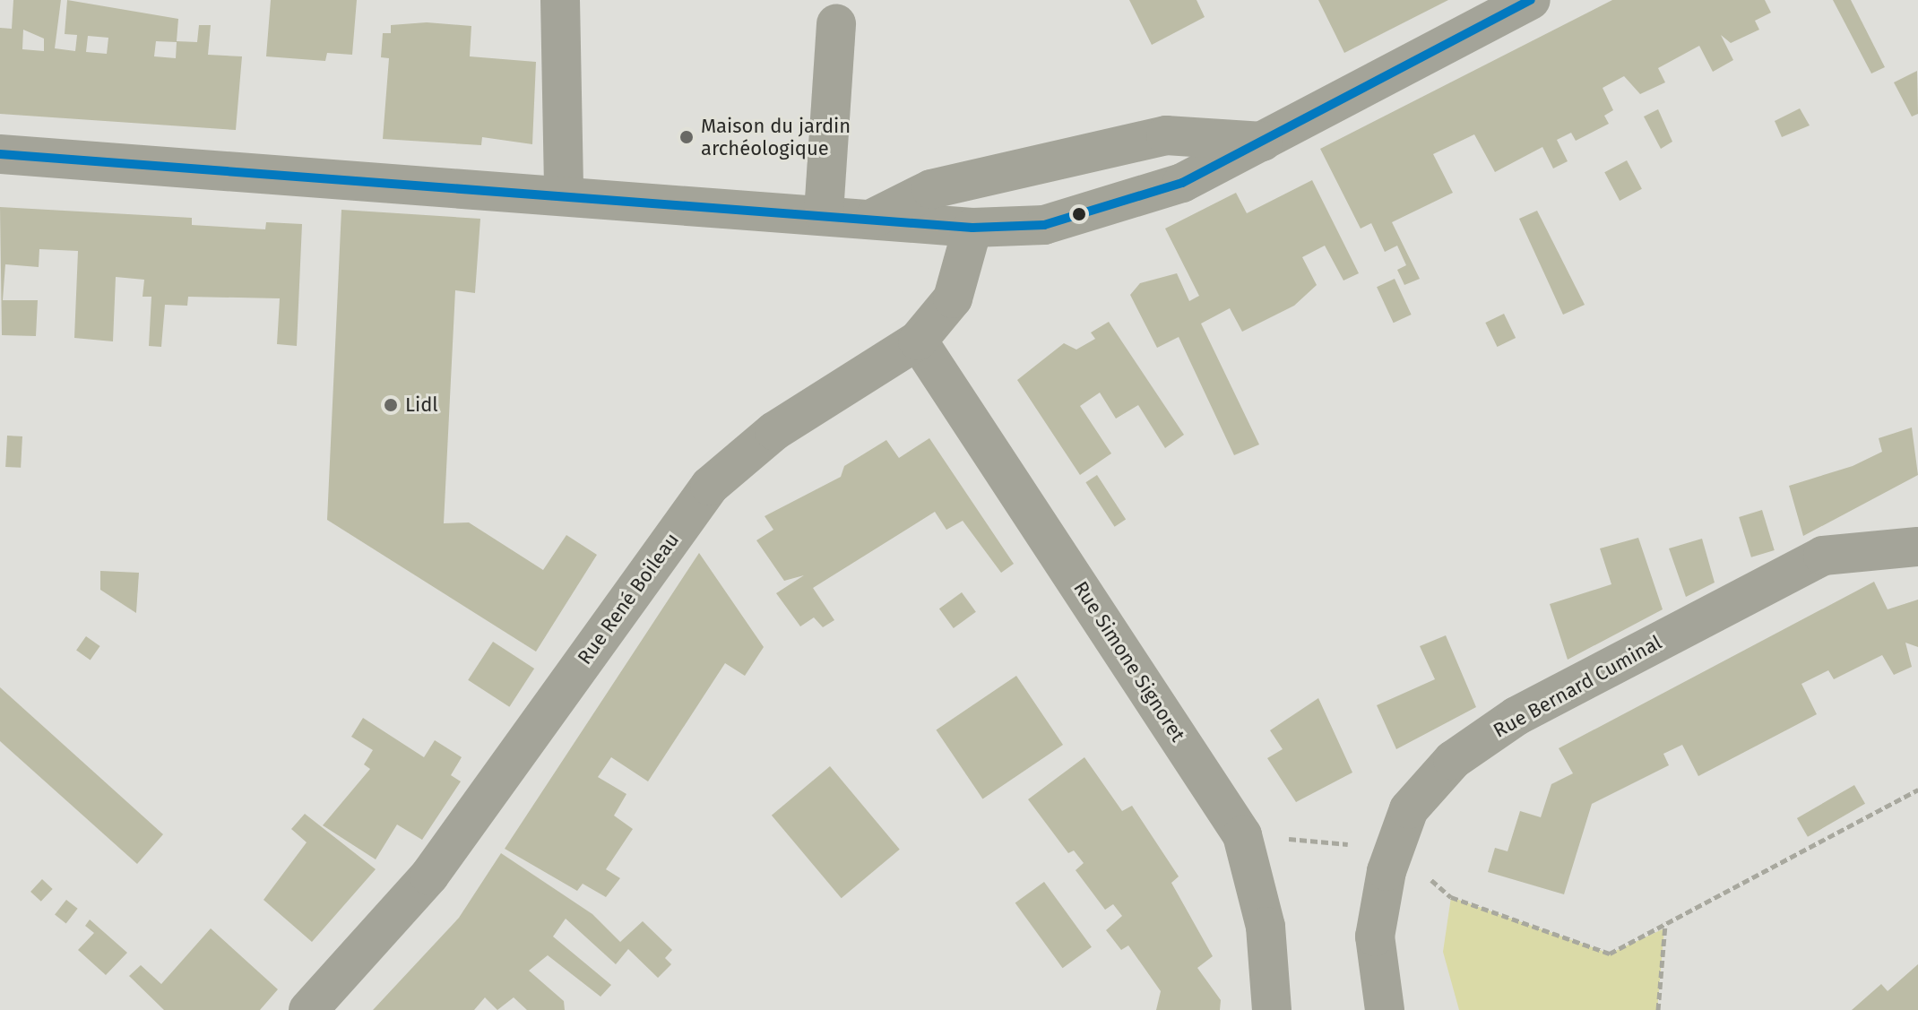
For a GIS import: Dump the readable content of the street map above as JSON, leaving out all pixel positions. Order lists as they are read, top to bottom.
{
  "streets": {
    "street": ["Rue René Boileau", "Rue Simone Signoret", "Rue Bernard Cuminal"]
  },
  "crossings": [
    ["Rue René Boileau", "Rue Simone Signoret"]
  ],
  "places": ["Maison du jardin archéologique", "Lidl"]
}
